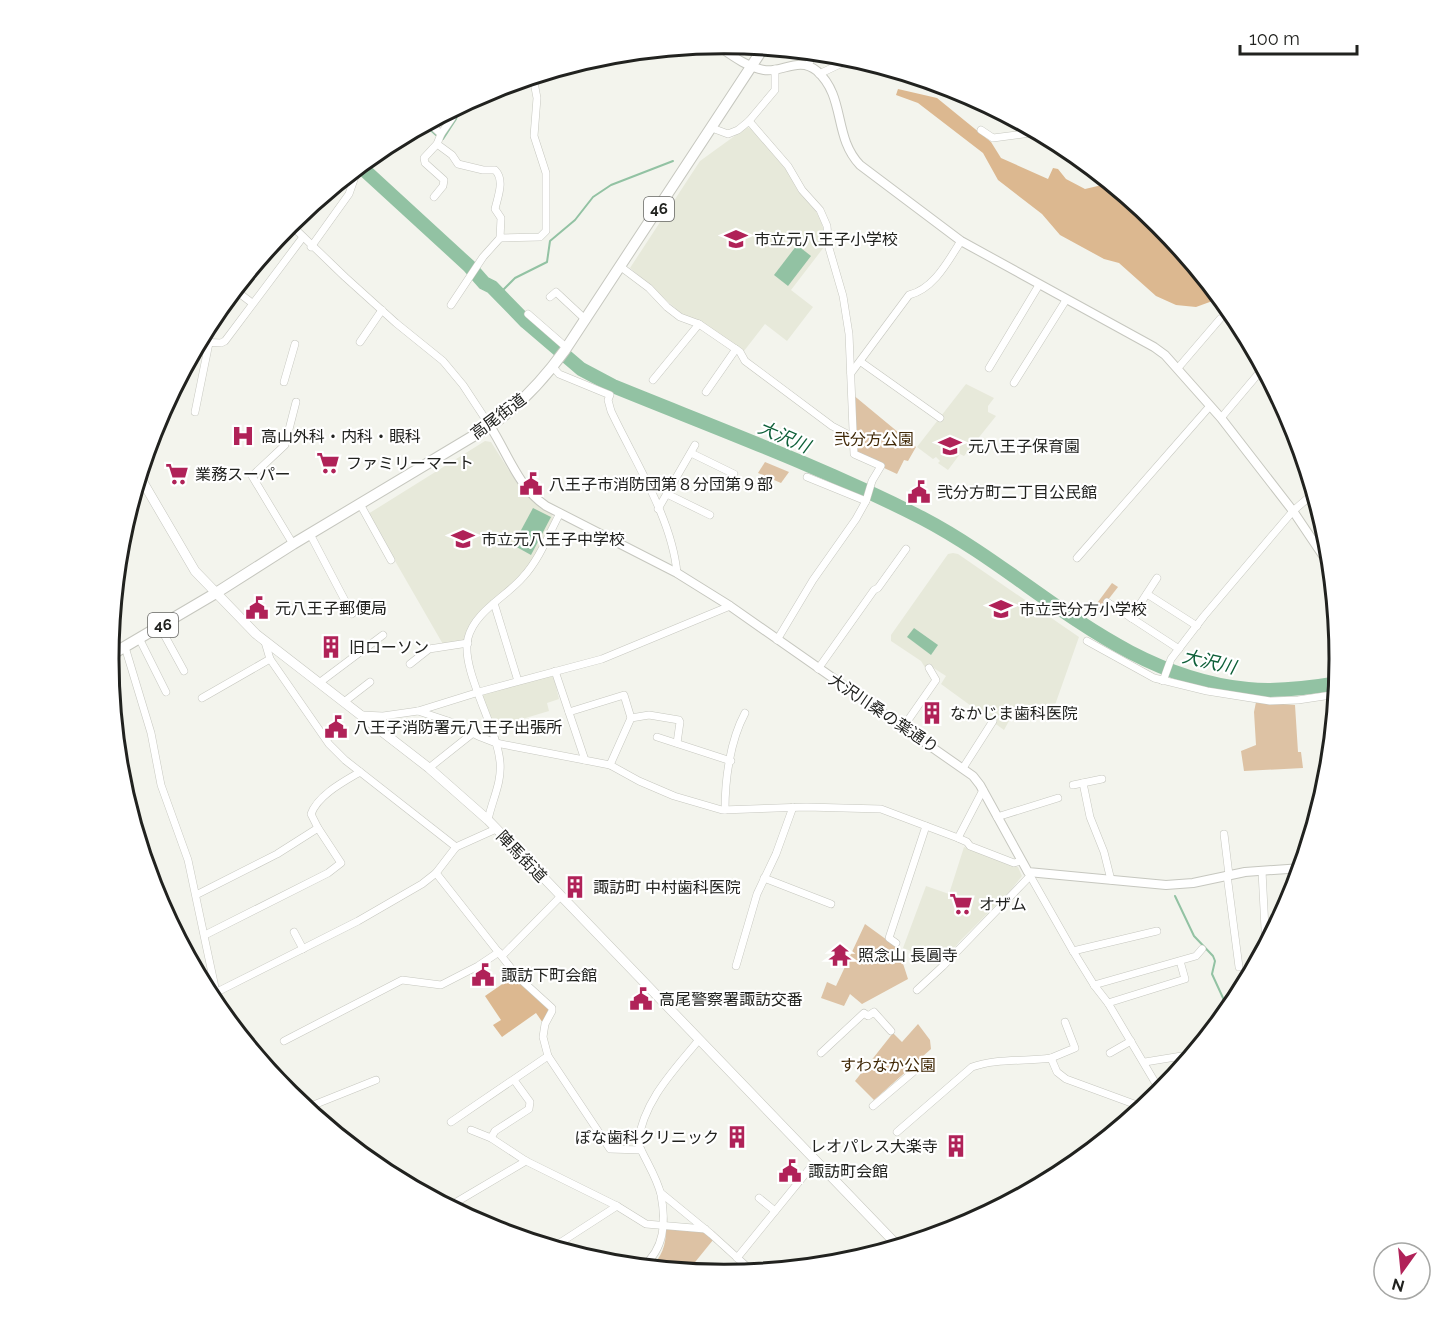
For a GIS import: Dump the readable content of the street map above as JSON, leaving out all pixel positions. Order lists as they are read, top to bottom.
{
  "streets": {
    "main road": ["46", "高尾街道", "陣馬街道"],
    "street": ["大沢川桑の葉通り"]
  },
  "crossings": [
    ["高尾街道", "大沢川桑の葉通り"],
    ["高尾街道", "陣馬街道"]
  ],
  "water": ["大沢川"],
  "parks": ["弐分方公園", "すわなか公園"],
  "places": {
    "school or university": [
      "市立元八王子小学校",
      "元八王子保育園",
      "市立元八王子中学校",
      "市立弐分方小学校"
    ],
    "hospital": ["高山外科・内科・眼科"],
    "supermarket": ["ファミリーマート", "業務スーパー", "オザム"],
    "public building": [
      "八王子市消防団第８分団第９部",
      "弐分方町二丁目公民館",
      "元八王子郵便局",
      "八王子消防署元八王子出張所",
      "諏訪下町会館",
      "高尾警察署諏訪交番",
      "諏訪町会館"
    ],
    "building": [
      "旧ローソン",
      "なかじま歯科医院",
      "諏訪町 中村歯科医院",
      "ぽな歯科クリニック",
      "レオパレス大楽寺"
    ],
    "temple": ["照念山 長圓寺"]
  },
  "scale_bar": "100 m",
  "north": "bottom"
}
